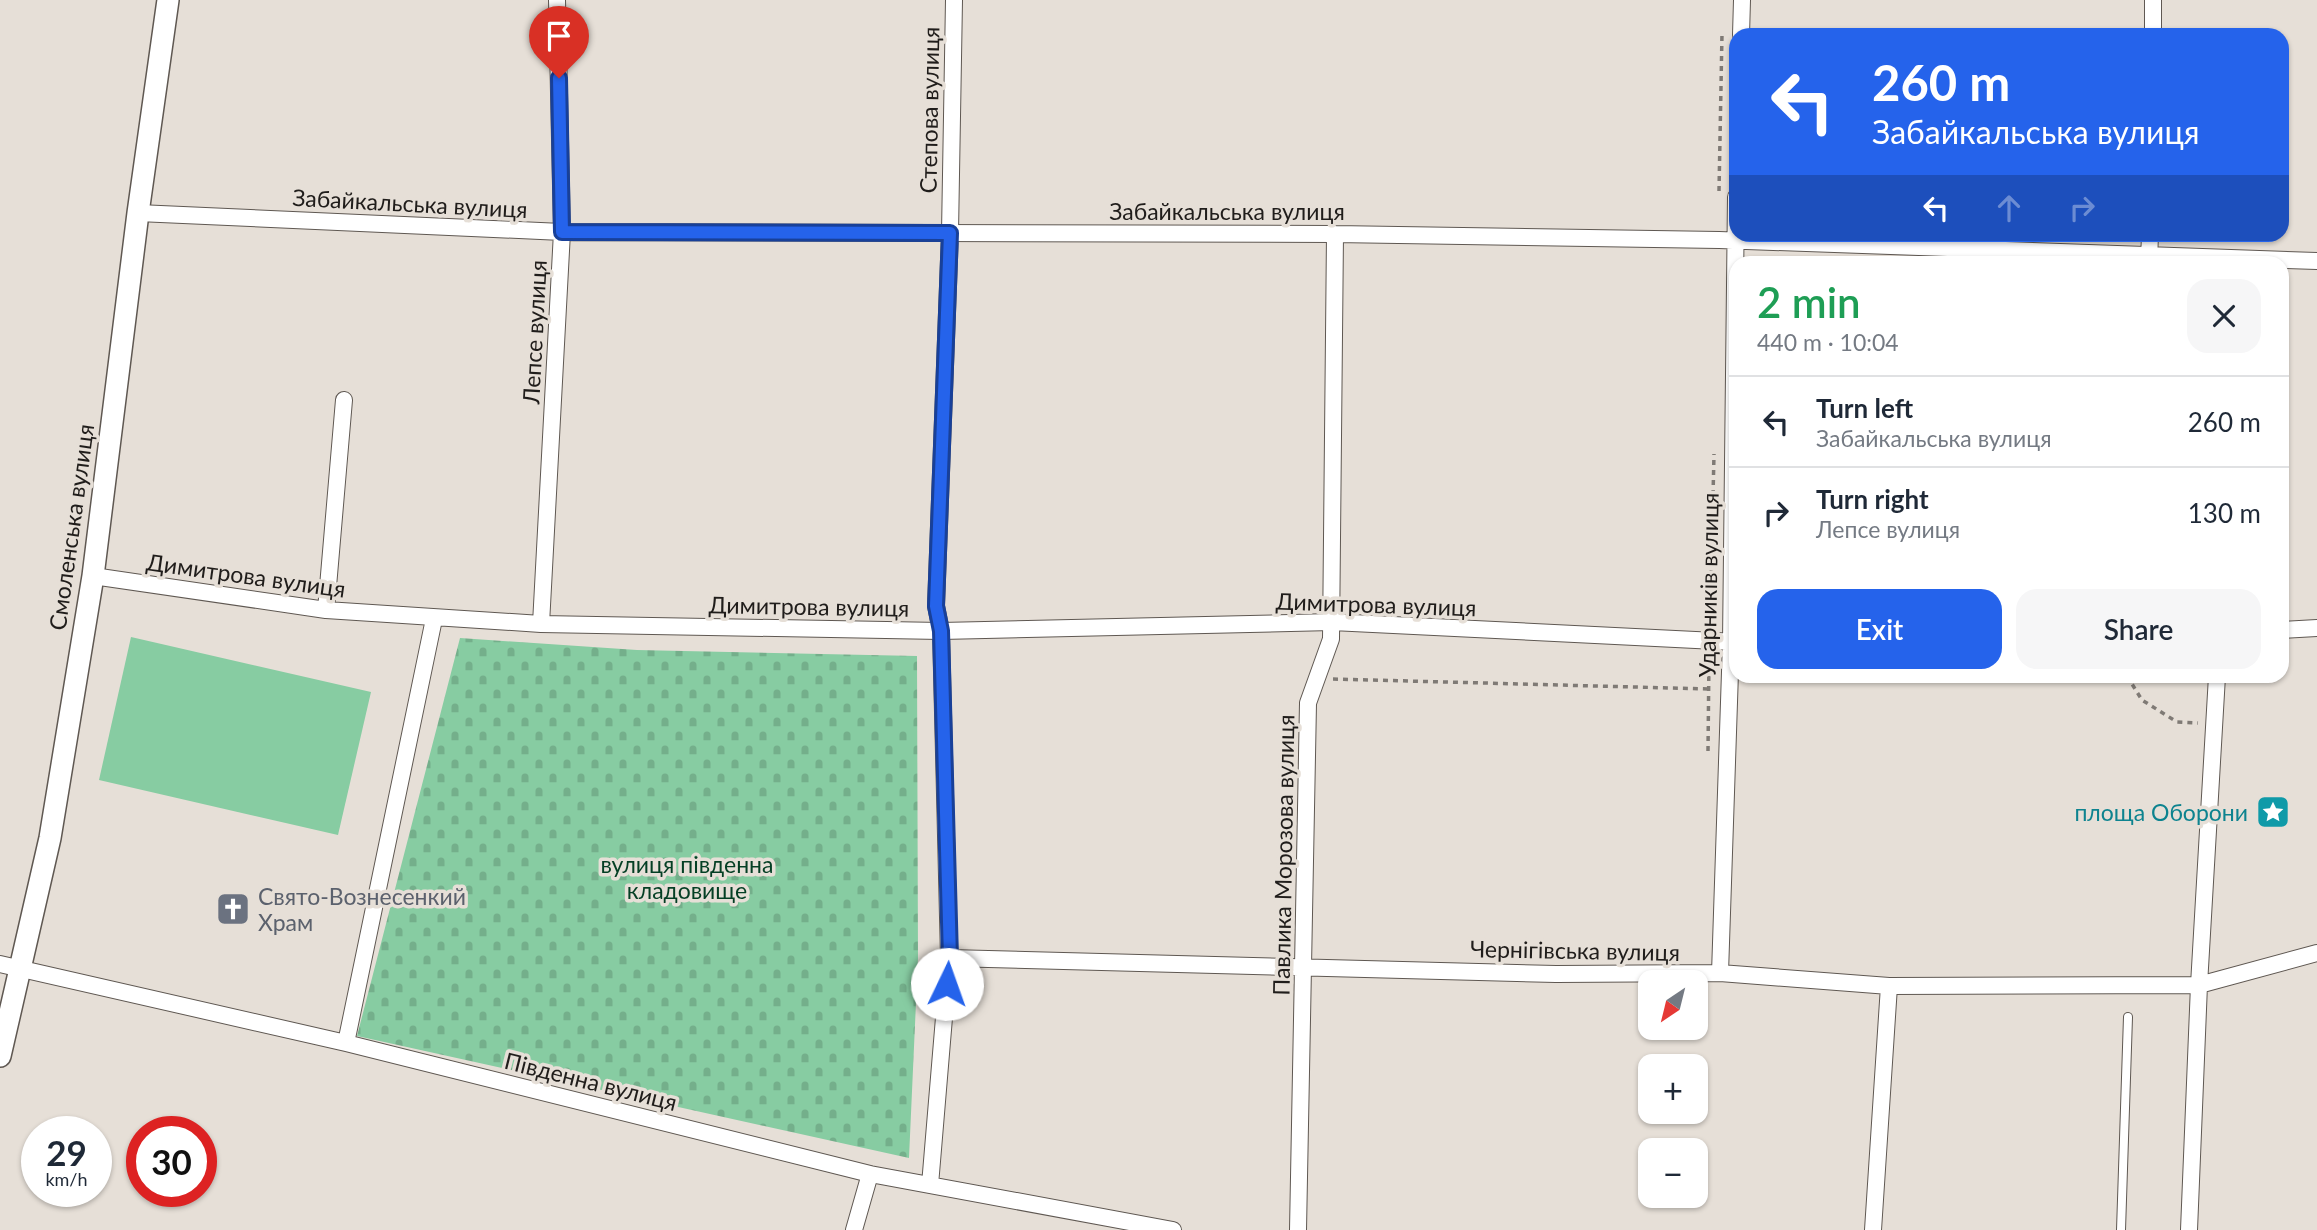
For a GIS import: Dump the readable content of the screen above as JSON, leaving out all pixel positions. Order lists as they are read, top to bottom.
{
  "streets": {
    "street": [
      "Степова вулиця",
      "Забайкальська вулиця",
      "Лепсе вулиця",
      "Смоленська вулиця",
      "Димитрова вулиця",
      "Ударників вулиця",
      "Павлика Морозова вулиця",
      "Чернігівська вулиця",
      "Південна вулиця"
    ]
  },
  "crossings": [
    ["Степова вулиця", "Забайкальська вулиця"],
    ["Степова вулиця", "Димитрова вулиця"],
    ["Степова вулиця", "Чернігівська вулиця"],
    ["Степова вулиця", "Південна вулиця"],
    ["Забайкальська вулиця", "Лепсе вулиця"],
    ["Забайкальська вулиця", "Смоленська вулиця"],
    ["Забайкальська вулиця", "Павлика Морозова вулиця"],
    ["Лепсе вулиця", "Димитрова вулиця"],
    ["Смоленська вулиця", "Димитрова вулиця"],
    ["Смоленська вулиця", "Південна вулиця"],
    ["Димитрова вулиця", "Павлика Морозова вулиця"],
    ["Ударників вулиця", "Чернігівська вулиця"],
    ["Павлика Морозова вулиця", "Чернігівська вулиця"]
  ],
  "parks": ["вулиця південна кладовище"],
  "places": {
    "place": ["площа Оборони"],
    "church": ["Свято-Вознесенкий Храм"]
  },
  "north": "bottom left",
  "page": {
    "turn": ["260 m", "Забайкальська вулиця"],
    "heading": ["2 min", "440 m · 10:04"],
    "list": [
      {
        "name": "Turn left",
        "note": "Забайкальська вулиця",
        "value": "260 m"
      },
      {
        "name": "Turn right",
        "note": "Лепсе вулиця",
        "value": "130 m"
      }
    ],
    "buttons": ["Exit", "Share"],
    "map_buttons": ["+", "−"],
    "speed": "29 km/h",
    "limit": "30"
  }
}
